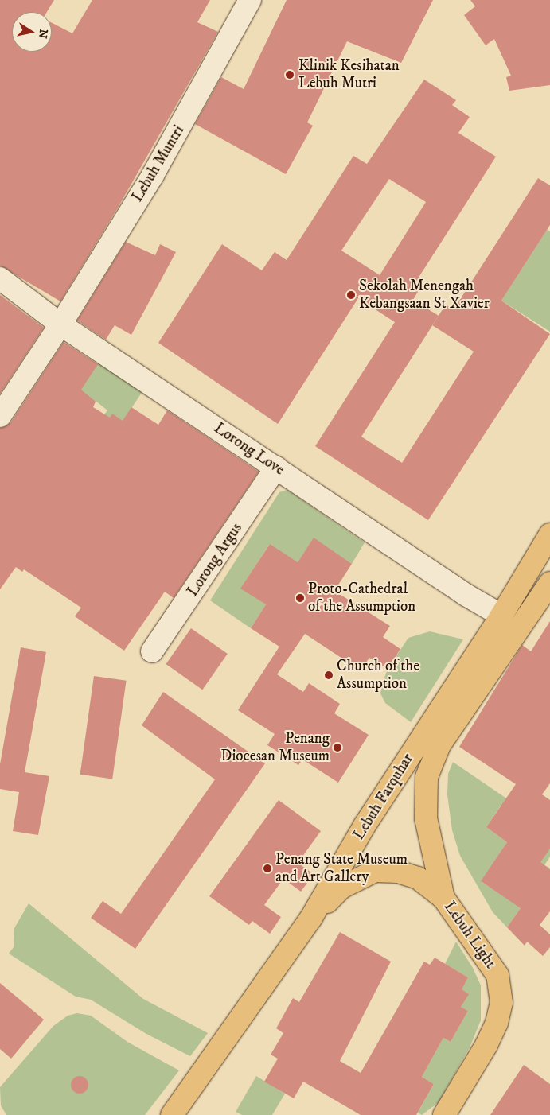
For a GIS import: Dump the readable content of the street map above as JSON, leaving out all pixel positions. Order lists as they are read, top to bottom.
{
  "streets": {
    "main road": ["Lebuh Farquhar", "Lebuh Light"],
    "street": ["Lebuh Muntri", "Lorong Love", "Lorong Argus"]
  },
  "crossings": [
    ["Lebuh Muntri", "Lorong Love"],
    ["Lorong Love", "Lorong Argus"],
    ["Lorong Love", "Lebuh Farquhar"]
  ],
  "places": [
    "Klinik Kesihatan Lebuh Mutri",
    "Sekolah Menengah Kebangsaan St Xavier",
    "Proto-Cathedral of the Assumption",
    "Church of the Assumption",
    "Penang Diocesan Museum",
    "Penang State Museum and Art Gallery"
  ],
  "north": "right"
}
